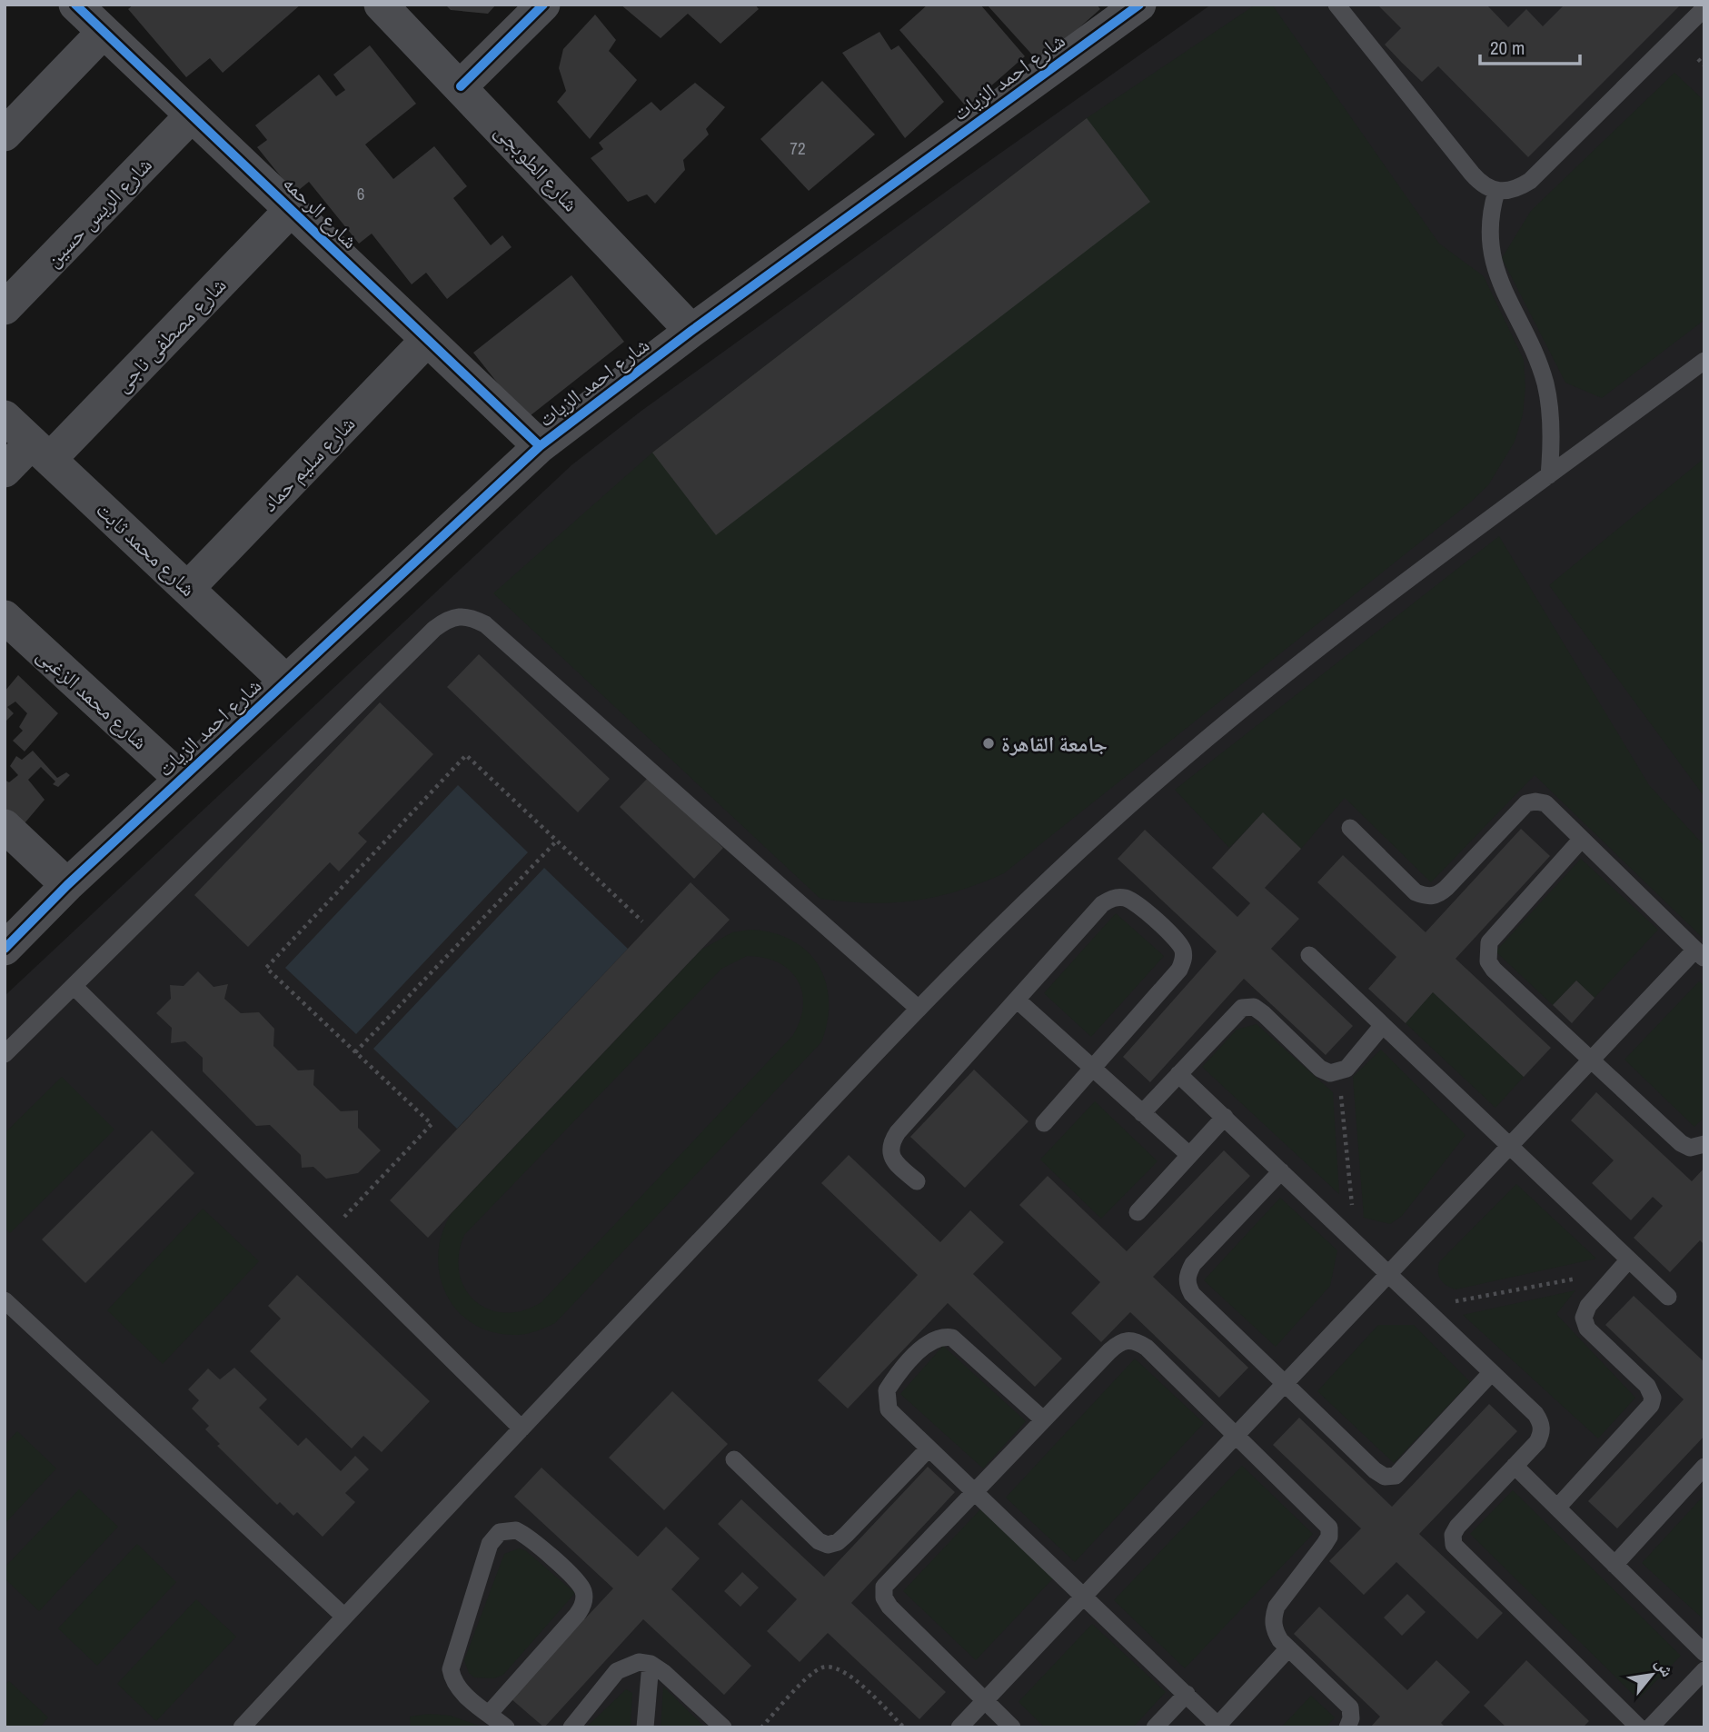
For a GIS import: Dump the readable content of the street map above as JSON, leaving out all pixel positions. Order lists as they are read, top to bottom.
{
  "streets": {
    "street": [
      "شارع احمد الزيات",
      "شارع الطوبجى",
      "شارع الريس حسين",
      "شارع الرحمه",
      "شارع مصطفى ناجى",
      "شارع سليم حماد",
      "شارع محمد ثابت",
      "شارع محمد الزغبى"
    ]
  },
  "crossings": [
    ["شارع احمد الزيات", "شارع الطوبجى"],
    ["شارع احمد الزيات", "شارع الرحمه"],
    ["شارع احمد الزيات", "شارع محمد ثابت"],
    ["شارع احمد الزيات", "شارع محمد الزغبى"],
    ["شارع الريس حسين", "شارع الرحمه"],
    ["شارع الرحمه", "شارع مصطفى ناجى"],
    ["شارع الرحمه", "شارع سليم حماد"],
    ["شارع مصطفى ناجى", "شارع محمد ثابت"],
    ["شارع سليم حماد", "شارع محمد ثابت"]
  ],
  "places": ["جامعة القاهرة"],
  "house_numbers": ["72", "6"],
  "scale_bar": "20 m",
  "north": "top right"
}
